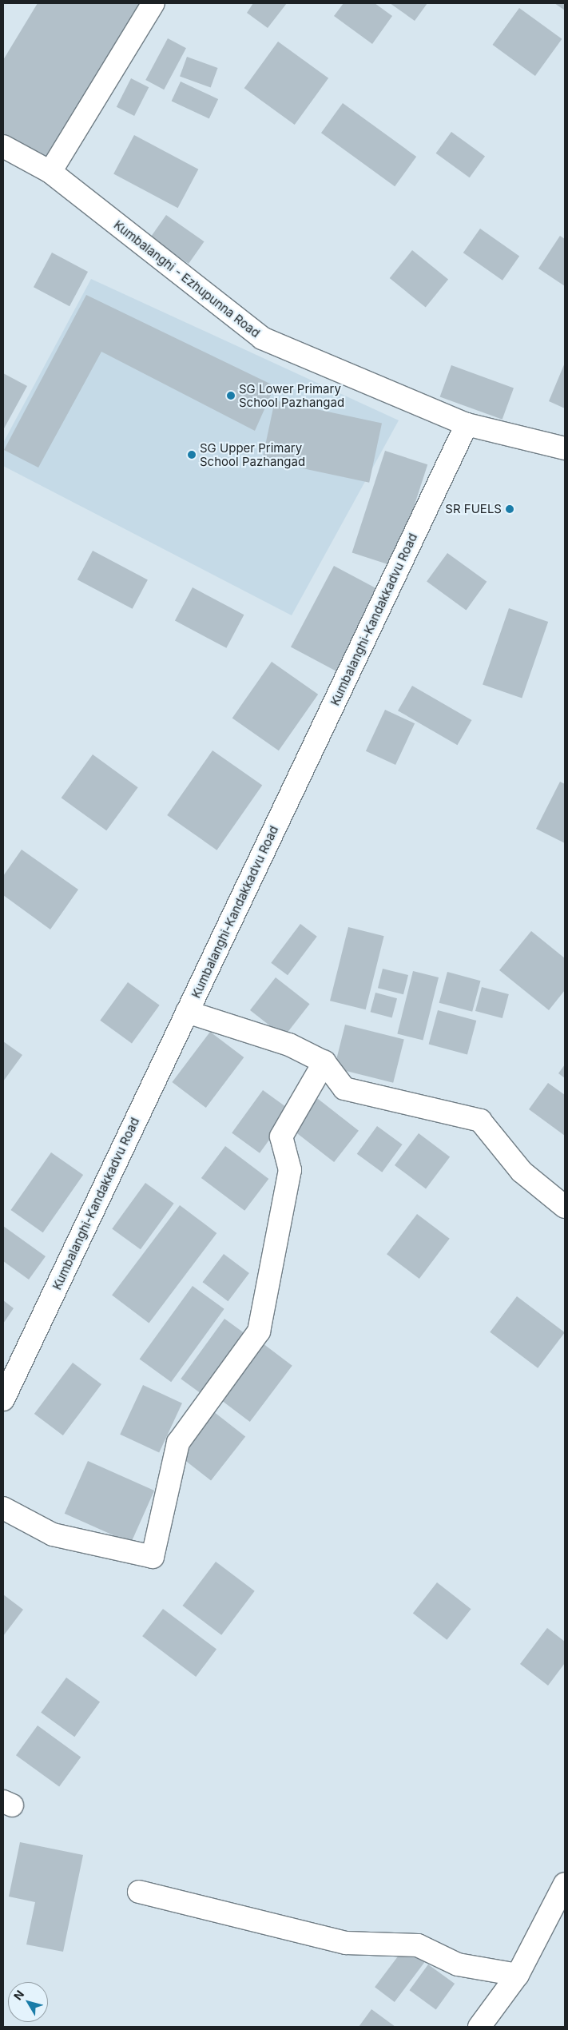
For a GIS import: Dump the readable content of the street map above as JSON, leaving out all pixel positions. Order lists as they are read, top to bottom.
{
  "streets": {
    "street": ["Kumbalanghi - Ezhupunna Road", "Kumbalanghi-Kandakkadvu Road"]
  },
  "crossings": [
    ["Kumbalanghi - Ezhupunna Road", "Kumbalanghi-Kandakkadvu Road"]
  ],
  "places": ["SG Lower Primary School Pazhangad", "SG Upper Primary School Pazhangad", "SR FUELS"],
  "north": "top left"
}
